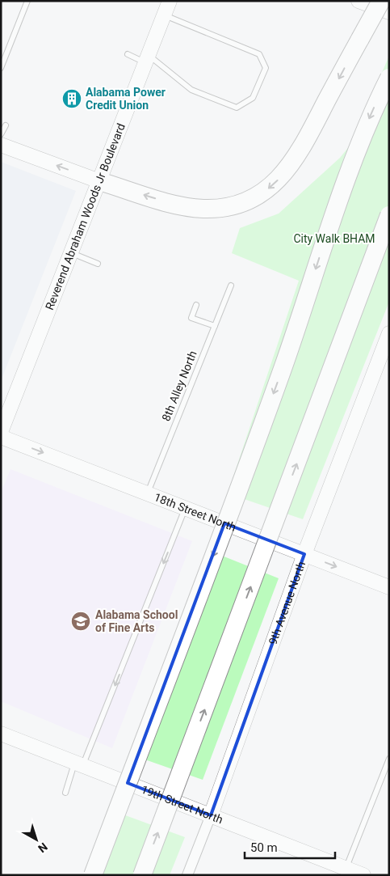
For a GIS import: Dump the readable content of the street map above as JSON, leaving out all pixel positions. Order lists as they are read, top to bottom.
{
  "streets": {
    "street": [
      "Reverend Abraham Woods Jr Boulevard",
      "18th Street North",
      "9th Avenue North",
      "19th Street North"
    ],
    "lane": ["8th Alley North"]
  },
  "crossings": [
    ["8th Alley North", "18th Street North"],
    ["18th Street North", "9th Avenue North"],
    ["9th Avenue North", "19th Street North"]
  ],
  "one_way": ["18th Street North"],
  "parks": ["City Walk BHAM"],
  "places": {
    "building": ["Alabama Power Credit Union"],
    "school or university": ["Alabama School of Fine Arts"]
  },
  "scale_bar": "50 m",
  "north": "bottom right"
}
